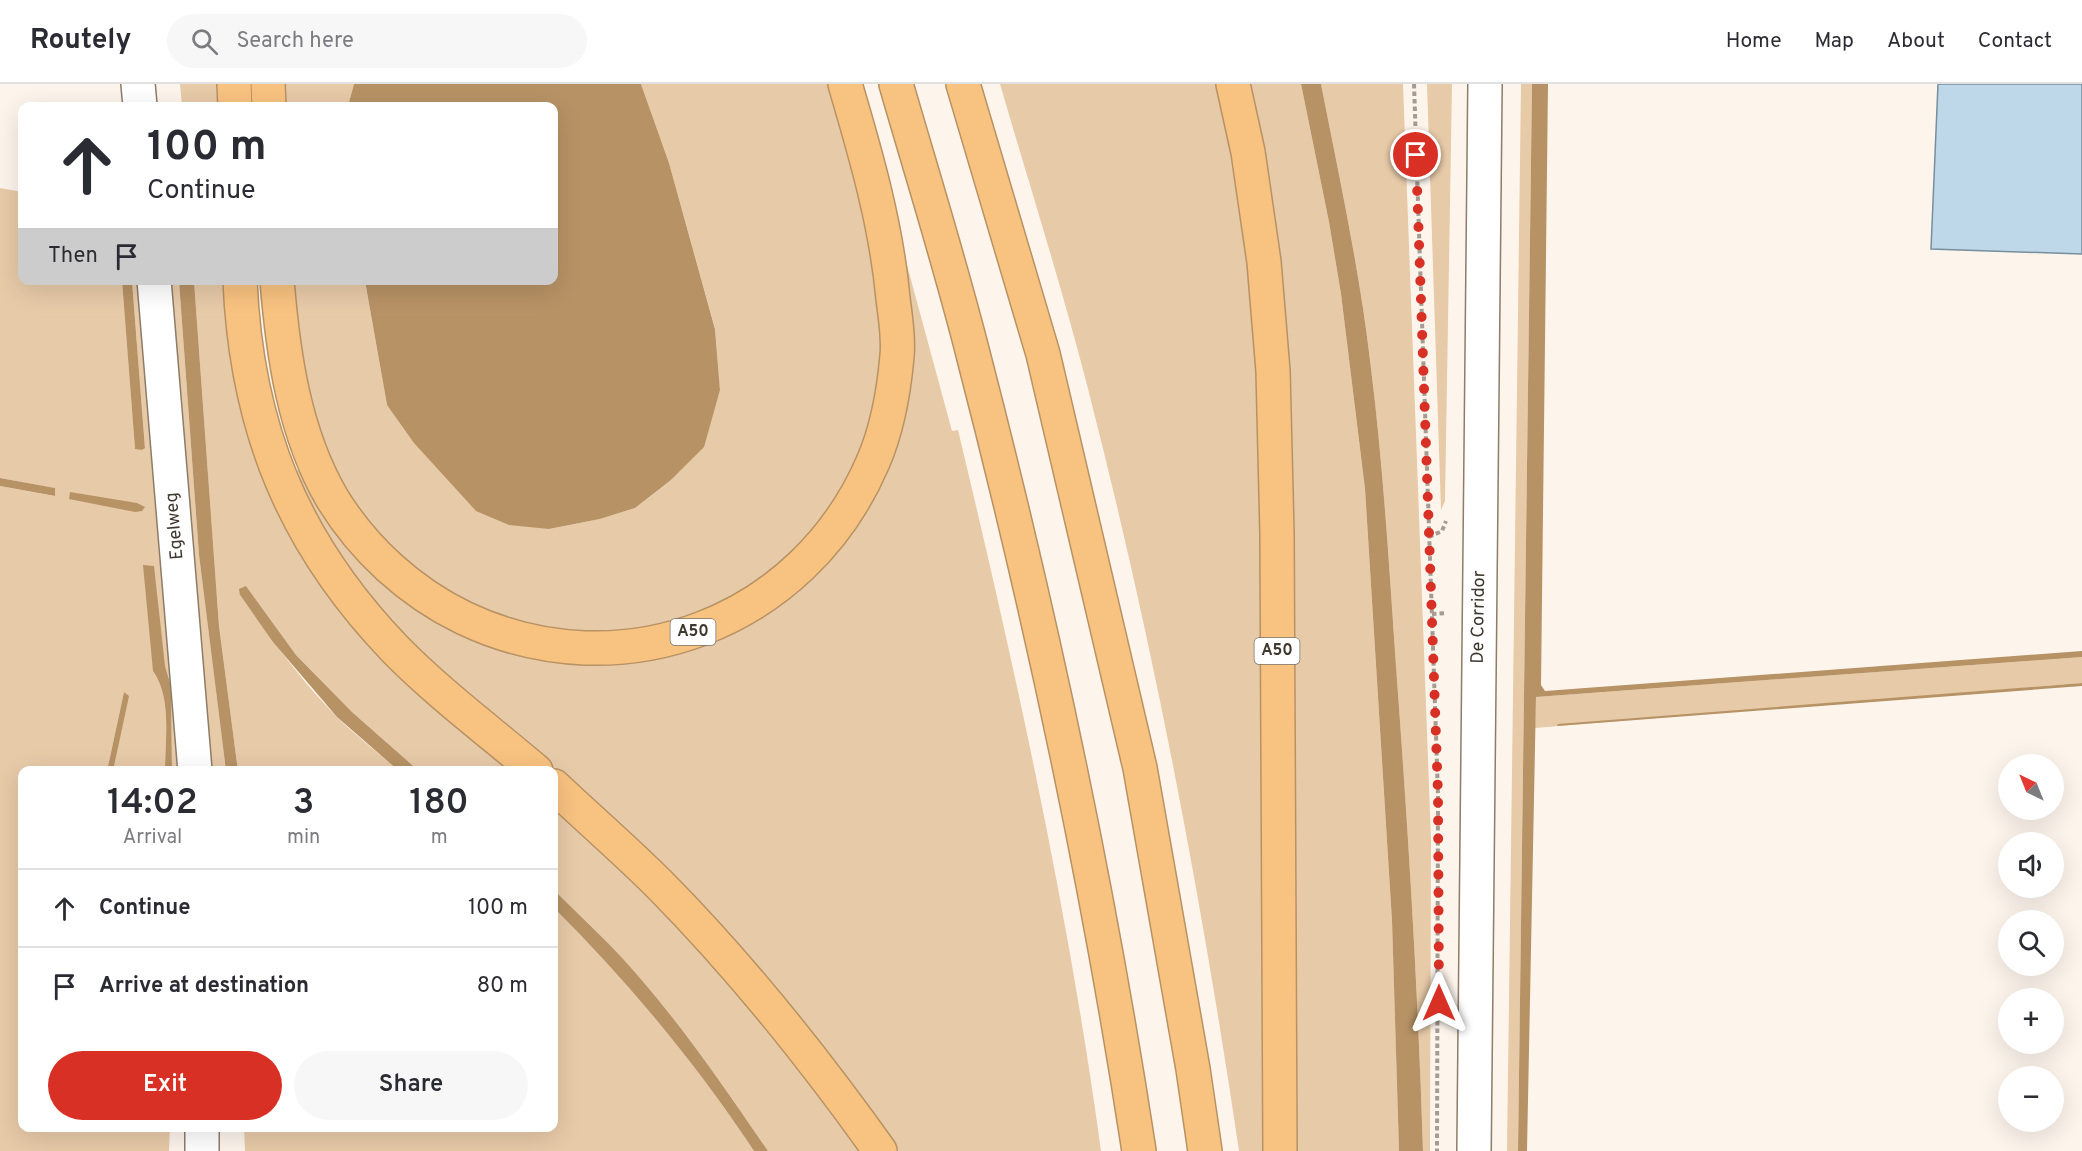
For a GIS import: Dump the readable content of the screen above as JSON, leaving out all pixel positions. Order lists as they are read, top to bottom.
{
  "streets": {
    "highway": ["A50"],
    "street": ["Egelweg", "De Corridor"]
  },
  "north": "top left",
  "page": {
    "header": "Routely",
    "search": "Search here",
    "nav": [
      "Home",
      "Map",
      "About",
      "Contact"
    ],
    "turn": ["100 m", "Continue"],
    "then": "Then",
    "map_buttons": ["+", "−"],
    "eta": [
      "14:02",
      "Arrival",
      "3",
      "min",
      "180",
      "m"
    ],
    "list": [
      {
        "name": "Continue",
        "value": "100 m"
      },
      {
        "name": "Arrive at destination",
        "value": "80 m"
      }
    ],
    "buttons": ["Exit", "Share"]
  }
}
